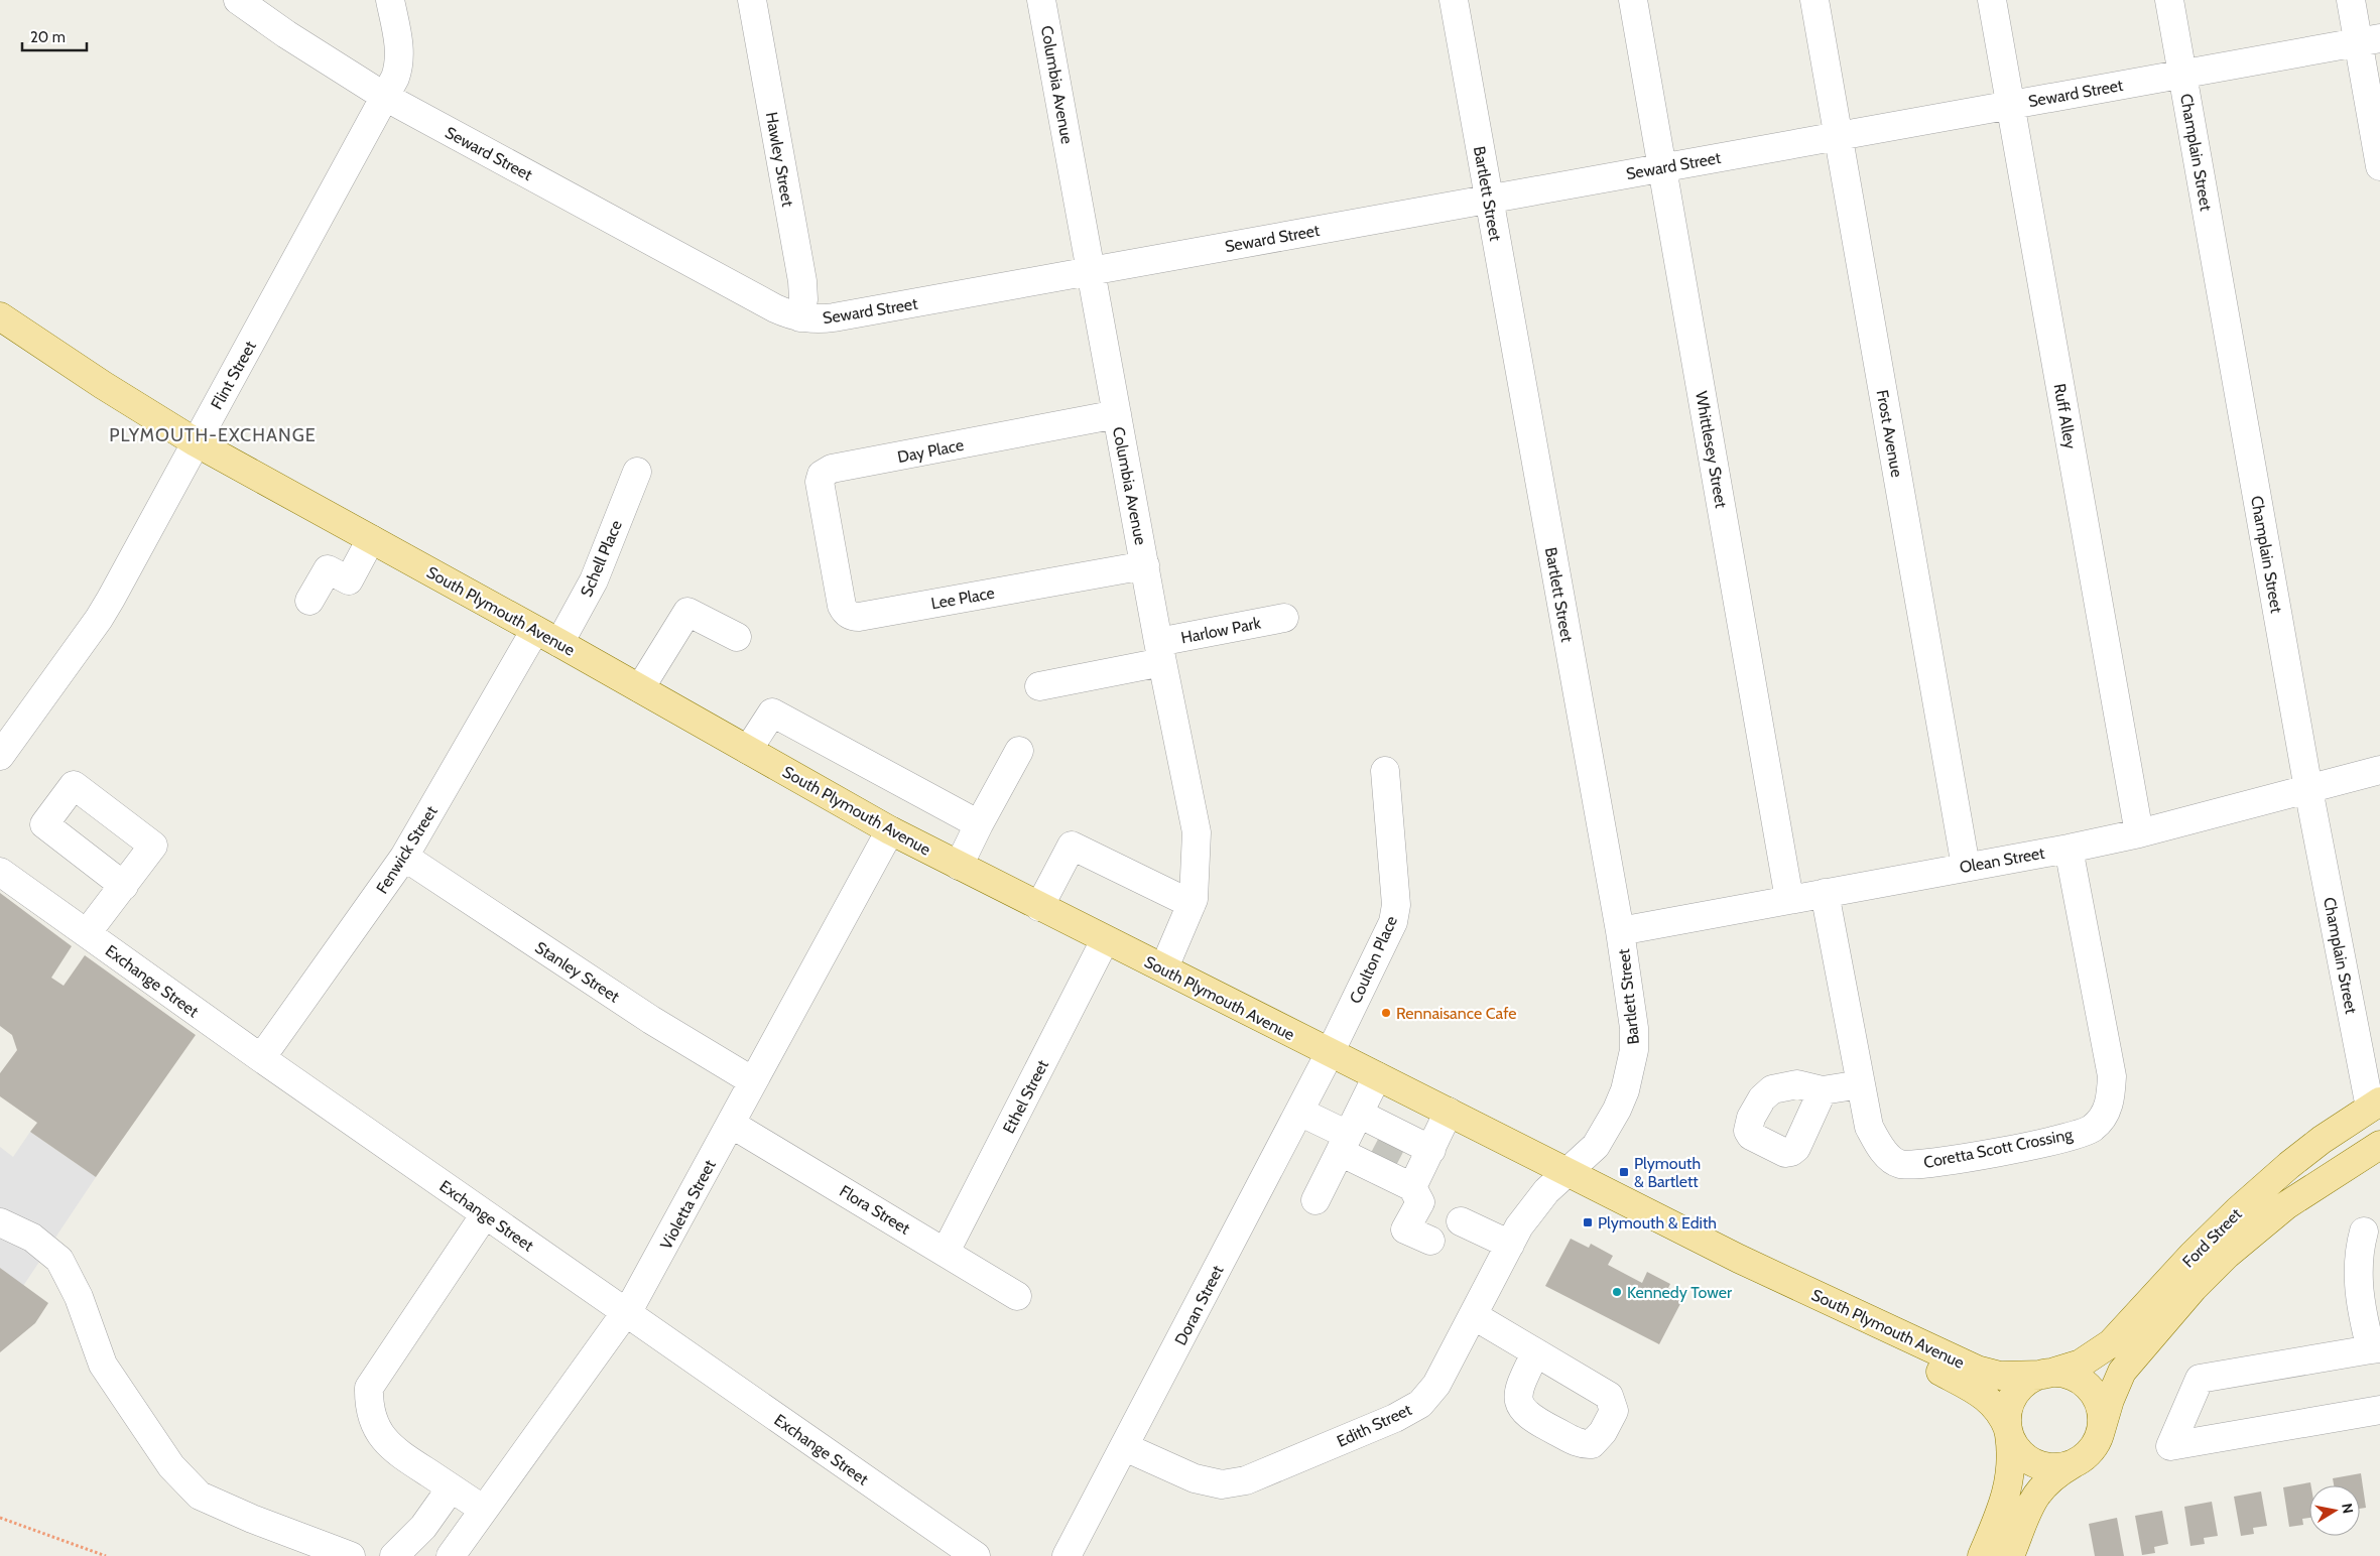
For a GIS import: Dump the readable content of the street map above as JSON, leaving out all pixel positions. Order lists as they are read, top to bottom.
{
  "streets": {
    "main road": ["South Plymouth Avenue", "Ford Street"],
    "street": [
      "Columbia Avenue",
      "Seward Street",
      "Champlain Street",
      "Hawley Street",
      "Bartlett Street",
      "Flint Street",
      "Ruff Alley",
      "Frost Avenue",
      "Whittlesey Street",
      "Day Place",
      "Schell Place",
      "Lee Place",
      "Harlow Park",
      "Fenwick Street",
      "Olean Street",
      "Coulton Place",
      "Stanley Street",
      "Exchange Street",
      "Ethel Street",
      "Coretta Scott Crossing",
      "Violetta Street",
      "Flora Street",
      "Doran Street",
      "Edith Street"
    ]
  },
  "crossings": [
    ["Columbia Avenue", "Seward Street"],
    ["Columbia Avenue", "Day Place"],
    ["Columbia Avenue", "Lee Place"],
    ["Columbia Avenue", "South Plymouth Avenue"],
    ["Columbia Avenue", "Harlow Park"],
    ["Seward Street", "Champlain Street"],
    ["Seward Street", "Hawley Street"],
    ["Seward Street", "Bartlett Street"],
    ["Seward Street", "Flint Street"],
    ["Seward Street", "Ruff Alley"],
    ["Seward Street", "Frost Avenue"],
    ["Seward Street", "Whittlesey Street"],
    ["Champlain Street", "Olean Street"],
    ["Champlain Street", "Ford Street"],
    ["Bartlett Street", "South Plymouth Avenue"],
    ["Bartlett Street", "Olean Street"],
    ["Bartlett Street", "Edith Street"],
    ["Flint Street", "South Plymouth Avenue"],
    ["Ruff Alley", "Olean Street"],
    ["Frost Avenue", "Olean Street"],
    ["Whittlesey Street", "Olean Street"],
    ["Day Place", "Lee Place"],
    ["Schell Place", "South Plymouth Avenue"],
    ["Schell Place", "Fenwick Street"],
    ["South Plymouth Avenue", "Fenwick Street"],
    ["South Plymouth Avenue", "Coulton Place"],
    ["South Plymouth Avenue", "Ethel Street"],
    ["South Plymouth Avenue", "Violetta Street"],
    ["South Plymouth Avenue", "Ford Street"],
    ["South Plymouth Avenue", "Doran Street"],
    ["South Plymouth Avenue", "Edith Street"],
    ["Fenwick Street", "Stanley Street"],
    ["Fenwick Street", "Exchange Street"],
    ["Olean Street", "Coretta Scott Crossing"],
    ["Coulton Place", "Doran Street"],
    ["Stanley Street", "Violetta Street"],
    ["Exchange Street", "Violetta Street"],
    ["Ethel Street", "Flora Street"],
    ["Violetta Street", "Flora Street"],
    ["Doran Street", "Edith Street"]
  ],
  "districts": ["PLYMOUTH-EXCHANGE"],
  "places": {
    "other": ["Rennaisance Cafe", "Kennedy Tower"],
    "transit": ["Plymouth & Bartlett", "Plymouth & Edith"]
  },
  "scale_bar": "20 m",
  "north": "right"
}
